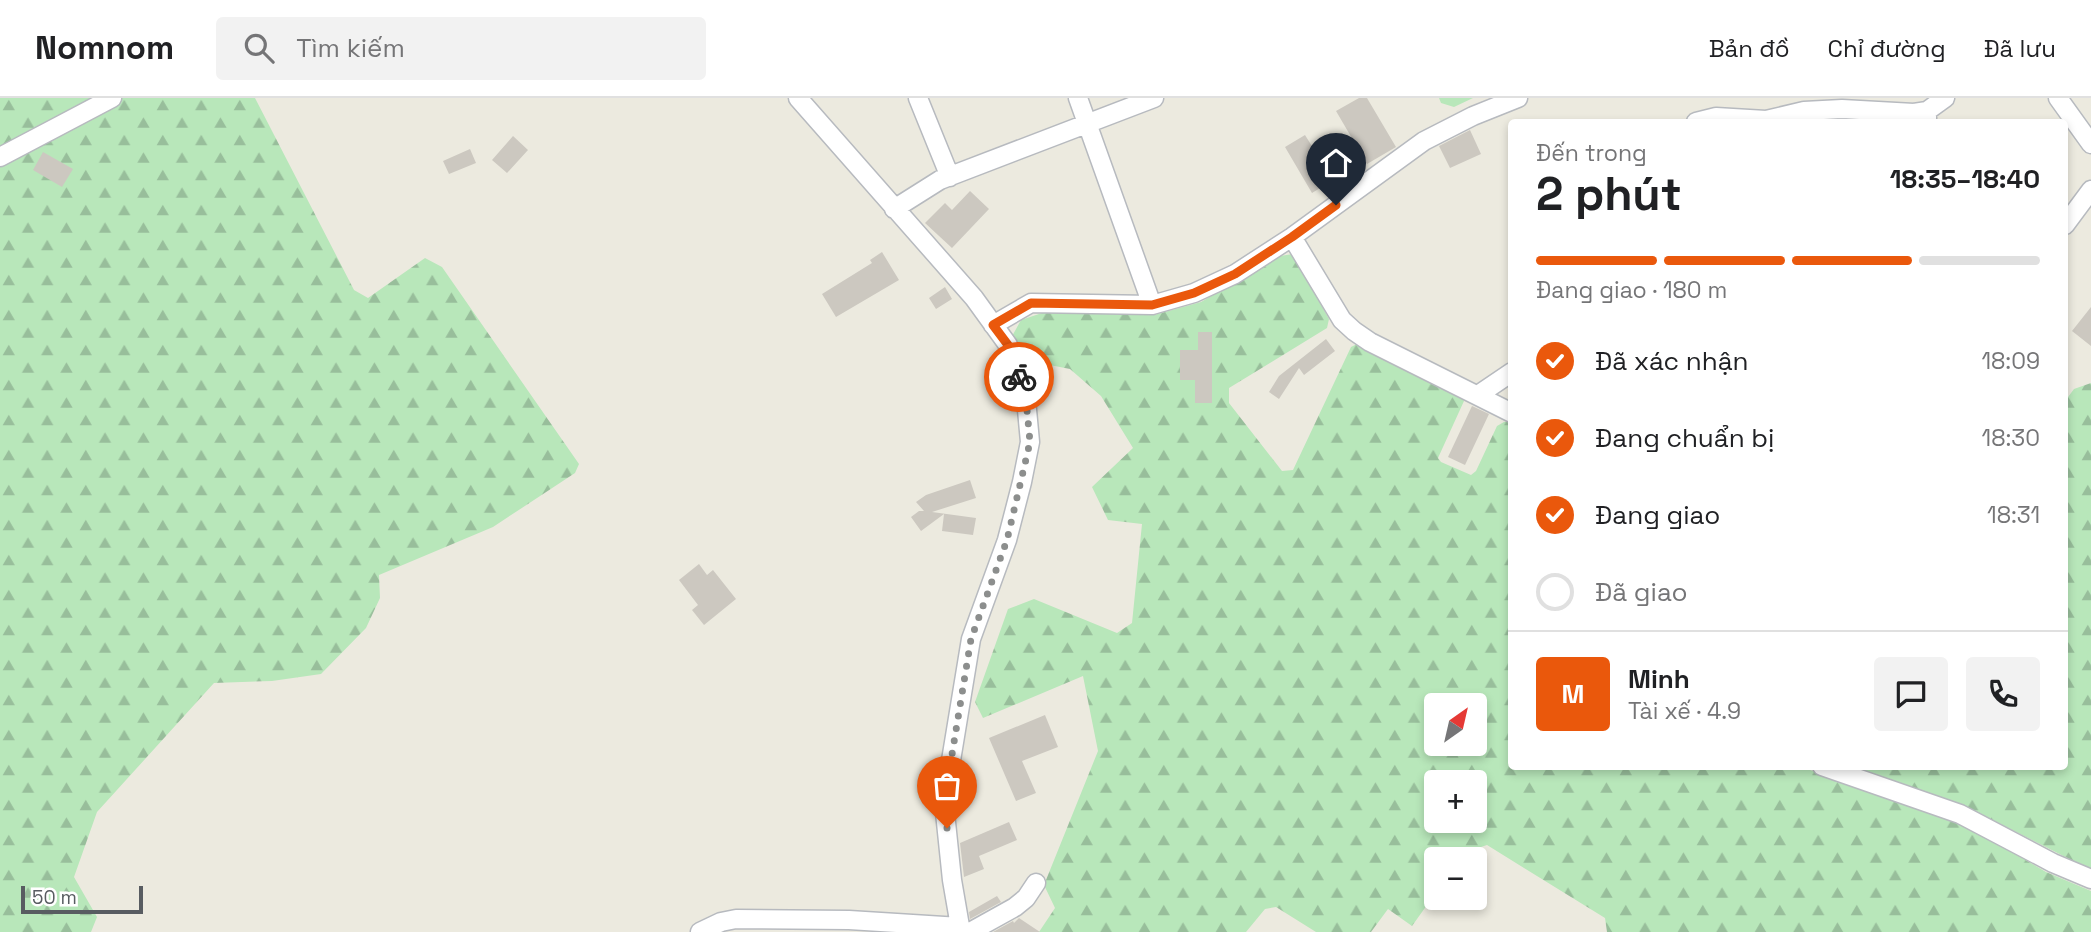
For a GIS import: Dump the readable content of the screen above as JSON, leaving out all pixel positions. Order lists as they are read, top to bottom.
{
  "scale_bar": "50 m",
  "north": "top right",
  "page": {
    "header": "Nomnom",
    "search": "Tìm kiếm",
    "nav": ["Bản đồ", "Chỉ đường", "Đã lưu"],
    "heading": ["2 phút", "Đến trong", "18:35–18:40"],
    "panel": ["Minh", "Tài xế · 4.9"],
    "bar": "Đang giao · 180 m",
    "list": [
      ["Đã xác nhận", "18:09"],
      ["Đang chuẩn bị", "18:30"],
      ["Đang giao", "18:31"],
      "Đã giao"
    ],
    "round": "M",
    "map_buttons": ["+", "−"],
    "scale": "50 m"
  }
}
